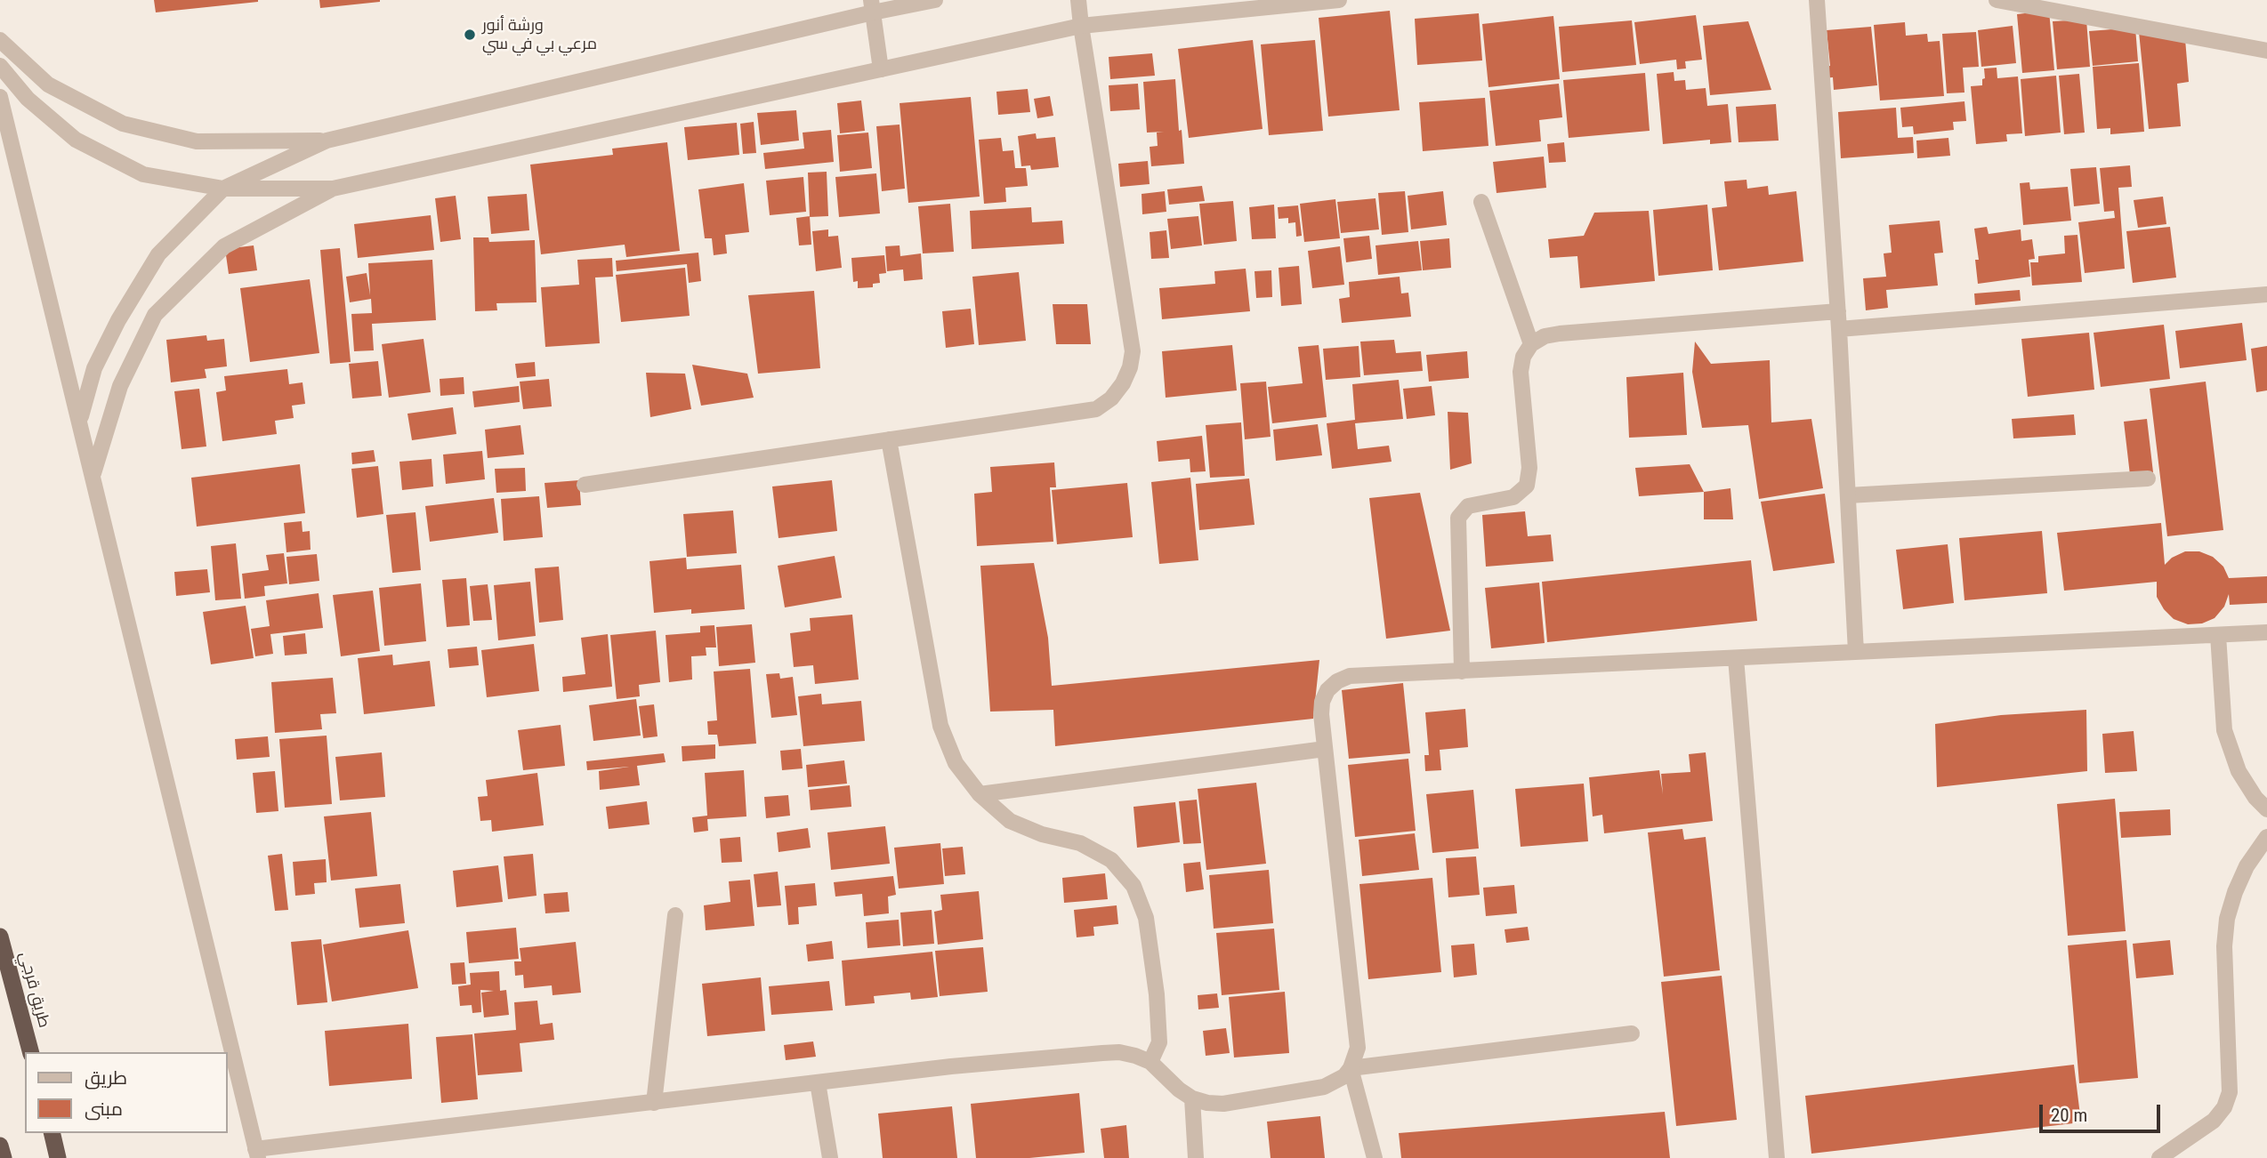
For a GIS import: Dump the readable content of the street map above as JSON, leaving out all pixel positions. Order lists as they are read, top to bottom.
{
  "streets": {
    "highway": ["طريق قرجي"]
  },
  "places": ["ورشة أنور مرعي بي في سي"],
  "legend": ["طريق", "مبنى"],
  "scale_bar": "20 m"
}
